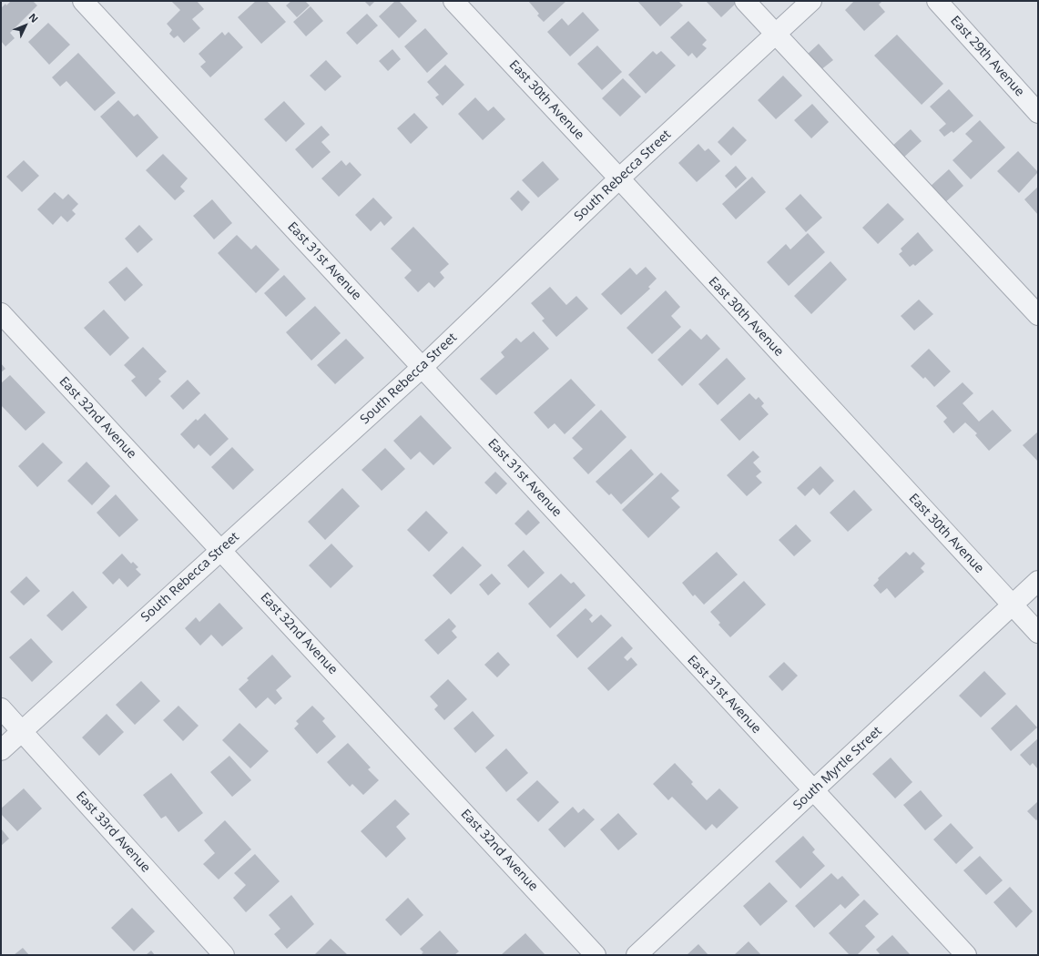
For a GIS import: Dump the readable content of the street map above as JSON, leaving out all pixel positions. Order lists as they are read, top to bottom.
{
  "streets": {
    "street": [
      "East 29th Avenue",
      "East 30th Avenue",
      "South Rebecca Street",
      "East 31st Avenue",
      "East 32nd Avenue",
      "South Myrtle Street",
      "East 33rd Avenue"
    ]
  },
  "crossings": [
    ["East 30th Avenue", "South Rebecca Street"],
    ["East 30th Avenue", "South Myrtle Street"],
    ["South Rebecca Street", "East 31st Avenue"],
    ["South Rebecca Street", "East 32nd Avenue"],
    ["South Rebecca Street", "East 33rd Avenue"],
    ["East 31st Avenue", "South Myrtle Street"]
  ],
  "north": "top right"
}
